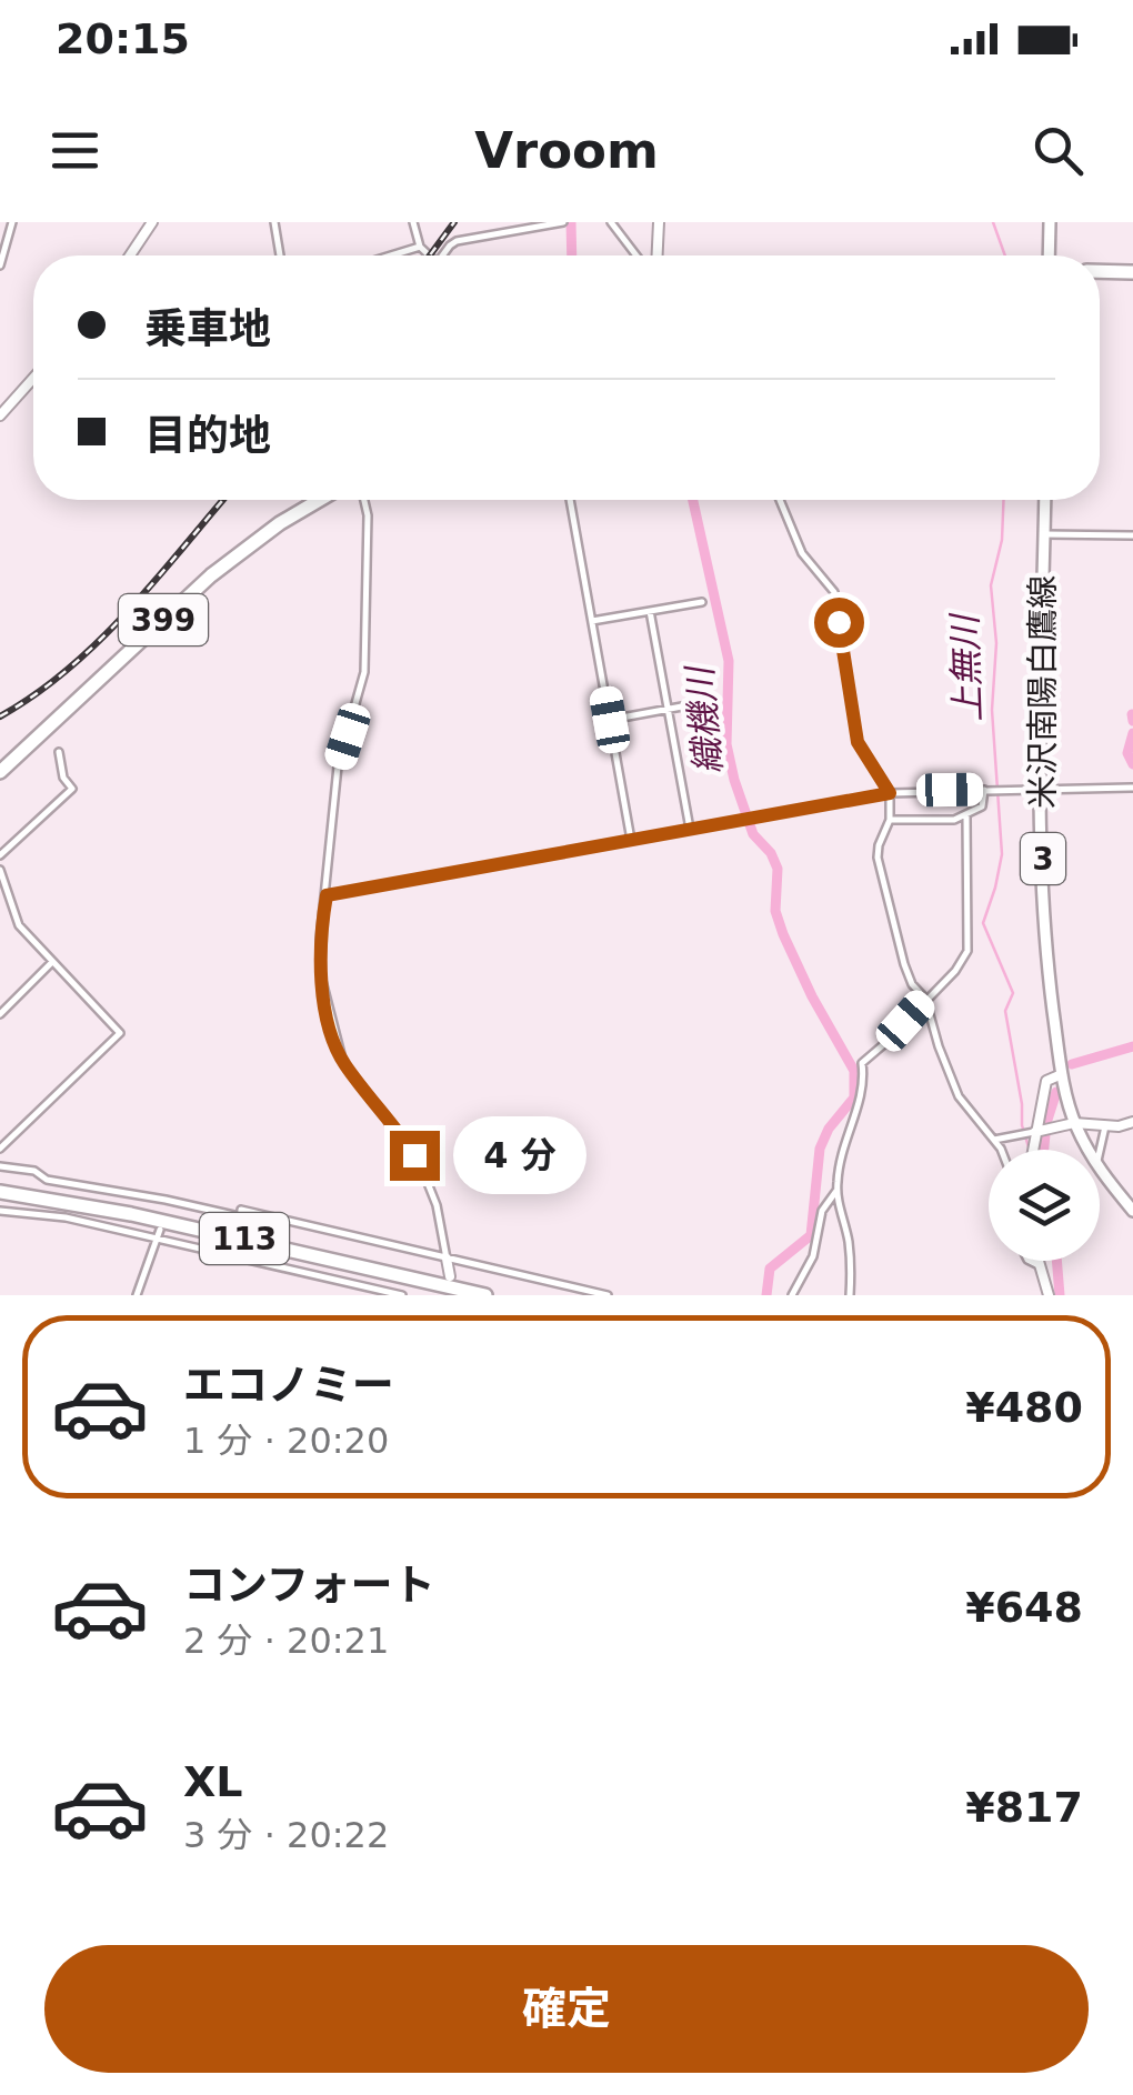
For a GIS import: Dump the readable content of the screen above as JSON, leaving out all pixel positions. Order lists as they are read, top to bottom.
{
  "streets": {
    "highway": ["399", "113"],
    "main road": ["米沢南陽白鷹線", "3"]
  },
  "water": ["上無川", "織機川"],
  "page": {
    "status": "20:15",
    "header": "Vroom",
    "banner": ["乗車地", "目的地"],
    "bubble": "4 分",
    "list": [
      {
        "name": "エコノミー",
        "note": "1 分 · 20:20",
        "value": "¥480"
      },
      {
        "name": "コンフォート",
        "note": "2 分 · 20:21",
        "value": "¥648"
      },
      {
        "name": "XL",
        "note": "3 分 · 20:22",
        "value": "¥817"
      }
    ],
    "buttons": "確定"
  }
}
